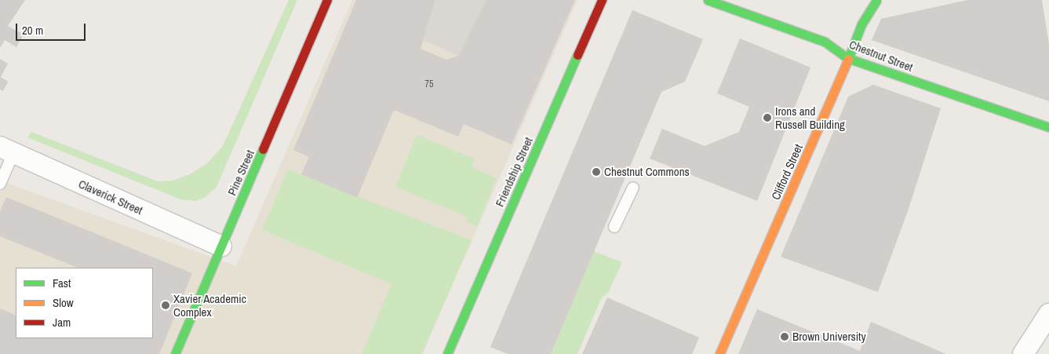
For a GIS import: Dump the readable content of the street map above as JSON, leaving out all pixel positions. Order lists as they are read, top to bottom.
{
  "streets": {
    "street": [
      "Chestnut Street",
      "Friendship Street",
      "Clifford Street",
      "Pine Street",
      "Claverick Street"
    ]
  },
  "crossings": [
    ["Chestnut Street", "Clifford Street"],
    ["Pine Street", "Claverick Street"]
  ],
  "places": [
    "Irons and Russell Building",
    "Chestnut Commons",
    "Xavier Academic Complex",
    "Brown University"
  ],
  "house_numbers": ["75"],
  "legend": ["Fast", "Slow", "Jam"],
  "scale_bar": "20 m"
}
